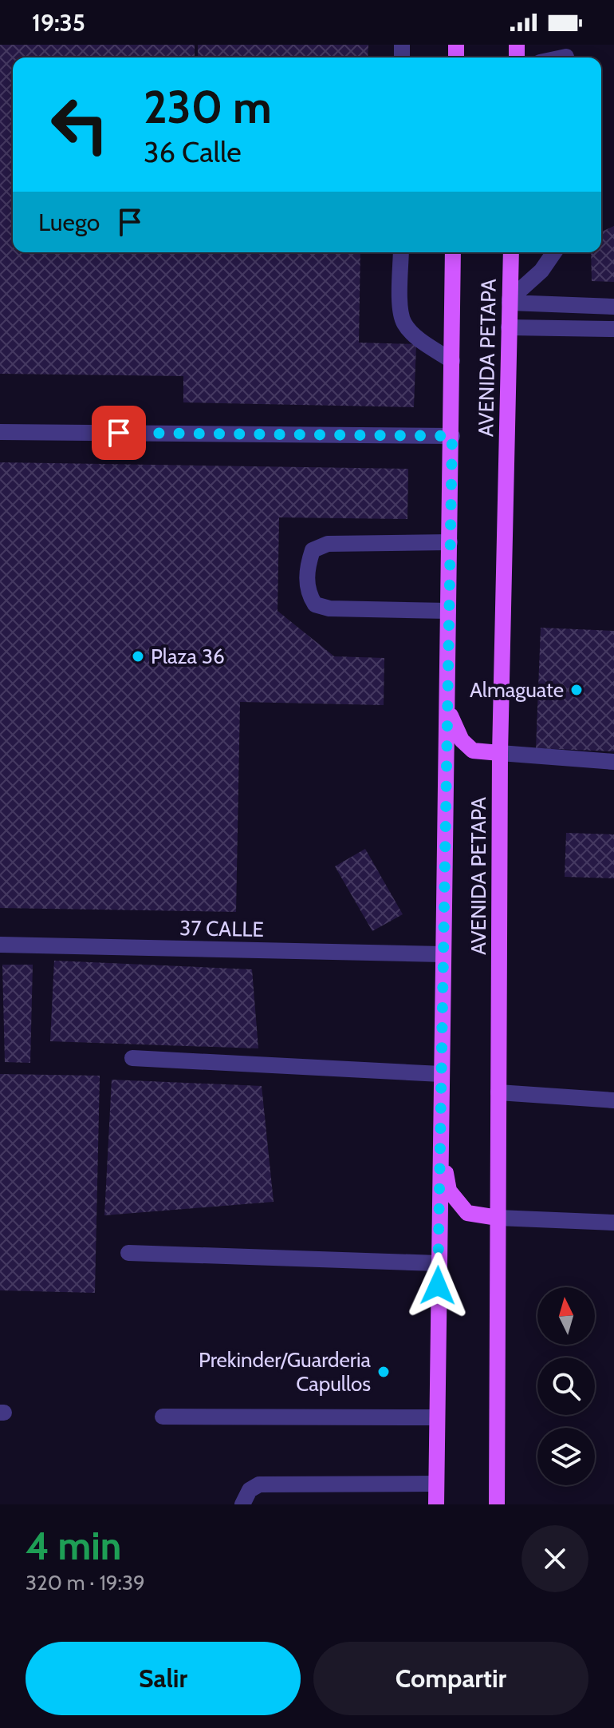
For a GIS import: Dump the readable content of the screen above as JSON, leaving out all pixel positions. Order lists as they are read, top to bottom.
{
  "streets": {
    "main road": ["AVENIDA PETAPA"],
    "street": ["37 CALLE"]
  },
  "crossings": [
    ["AVENIDA PETAPA", "37 CALLE"]
  ],
  "places": ["Plaza 36", "Almaguate", "Prekinder/Guarderia Capullos"],
  "north": "top",
  "page": {
    "status": "19:35",
    "turn": ["230 m", "36 Calle"],
    "then": "Luego",
    "heading": ["4 min", "320 m · 19:39"],
    "buttons": ["Salir", "Compartir"]
  }
}
